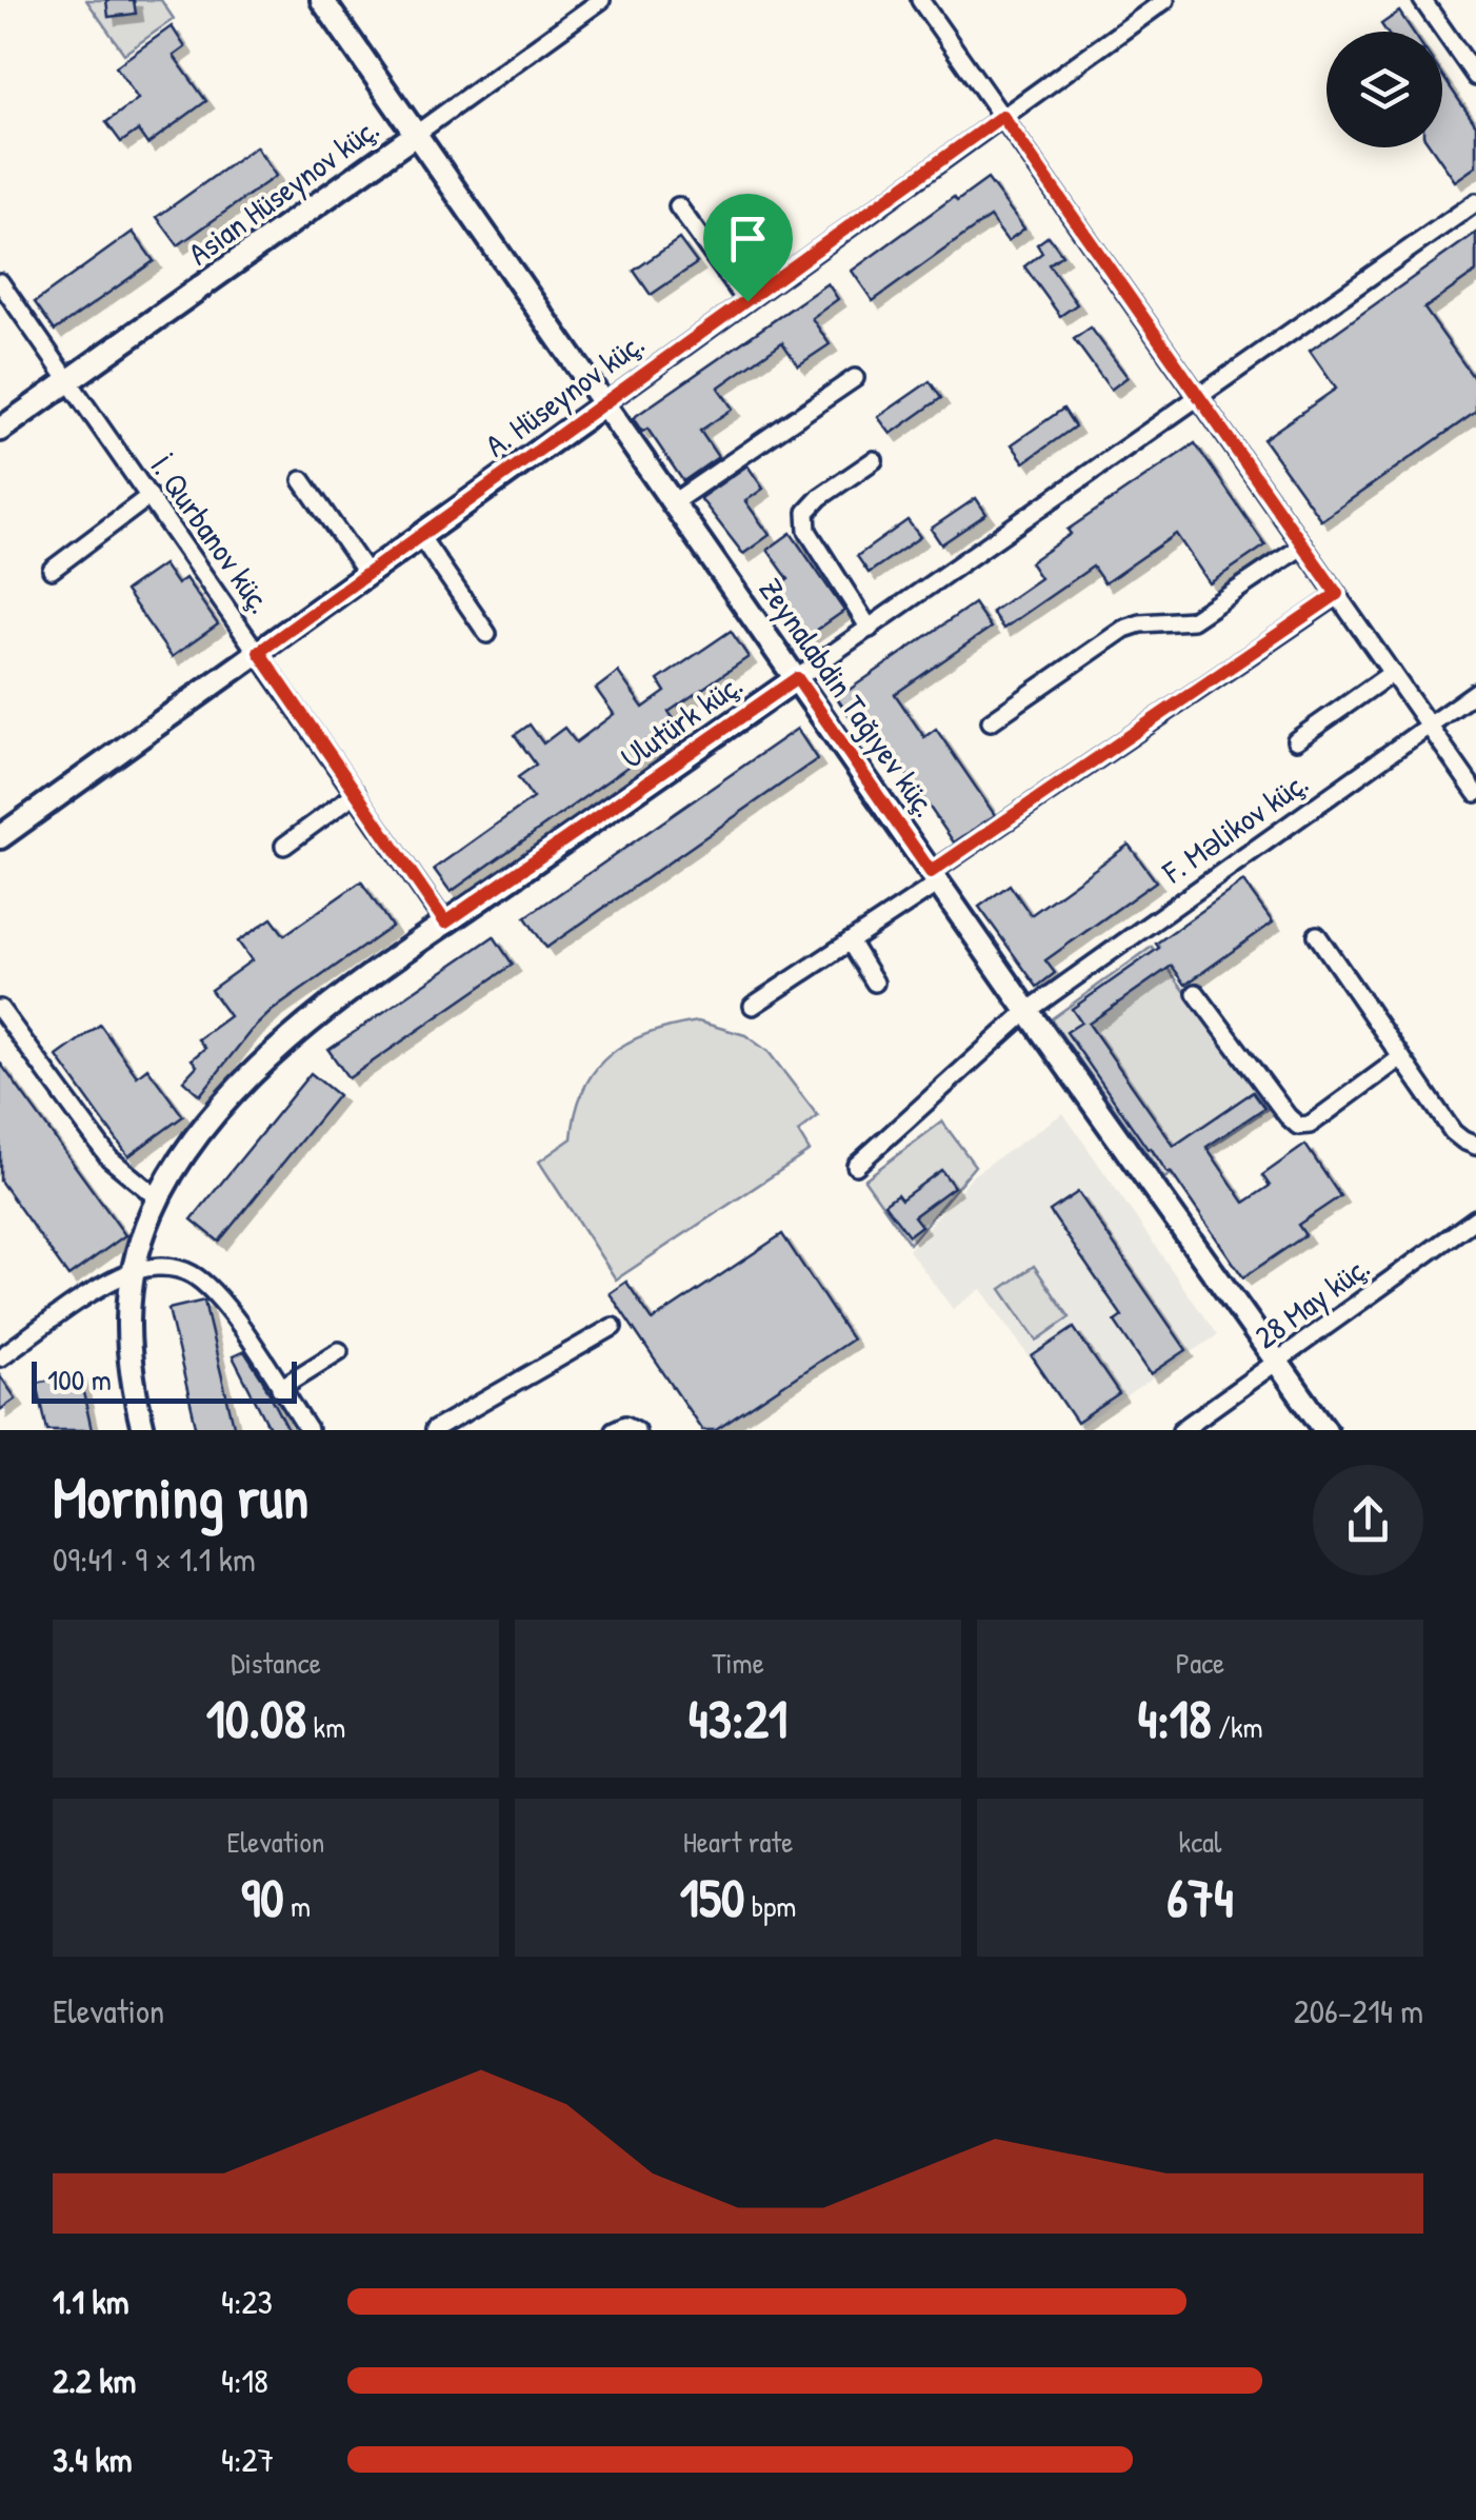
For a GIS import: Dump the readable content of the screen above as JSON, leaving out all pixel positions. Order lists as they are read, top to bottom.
{
  "streets": {
    "street": [
      "Asian Hüseynov küç.",
      "A. Hüseynov küç.",
      "İ. Qurbanov küç.",
      "Zeynalabdin Tağıyev küç.",
      "Ulutürk küç.",
      "F. Məlikov küç.",
      "28 May küç."
    ]
  },
  "crossings": [
    ["Asian Hüseynov küç.", "İ. Qurbanov küç."],
    ["Asian Hüseynov küç.", "Zeynalabdin Tağıyev küç."],
    ["A. Hüseynov küç.", "İ. Qurbanov küç."],
    ["A. Hüseynov küç.", "Zeynalabdin Tağıyev küç."],
    ["İ. Qurbanov küç.", "Ulutürk küç."],
    ["Zeynalabdin Tağıyev küç.", "Ulutürk küç."],
    ["Zeynalabdin Tağıyev küç.", "F. Məlikov küç."],
    ["Zeynalabdin Tağıyev küç.", "28 May küç."]
  ],
  "scale_bar": "100 m",
  "page": {
    "scale": "100 m",
    "heading": ["Morning run", "09:41 · 9 × 1.1 km"],
    "stats": [
      ["Distance", "10.08 km"],
      ["Time", "43:21"],
      ["Pace", "4:18 /km"],
      ["Elevation", "90 m"],
      ["Heart rate", "150 bpm"],
      ["kcal", "674"]
    ],
    "chart": ["Elevation", "206–214 m"],
    "list": [
      {
        "name": "1.1 km",
        "note": "4:23"
      },
      {
        "name": "2.2 km",
        "note": "4:18"
      },
      {
        "name": "3.4 km",
        "note": "4:27"
      }
    ]
  }
}
